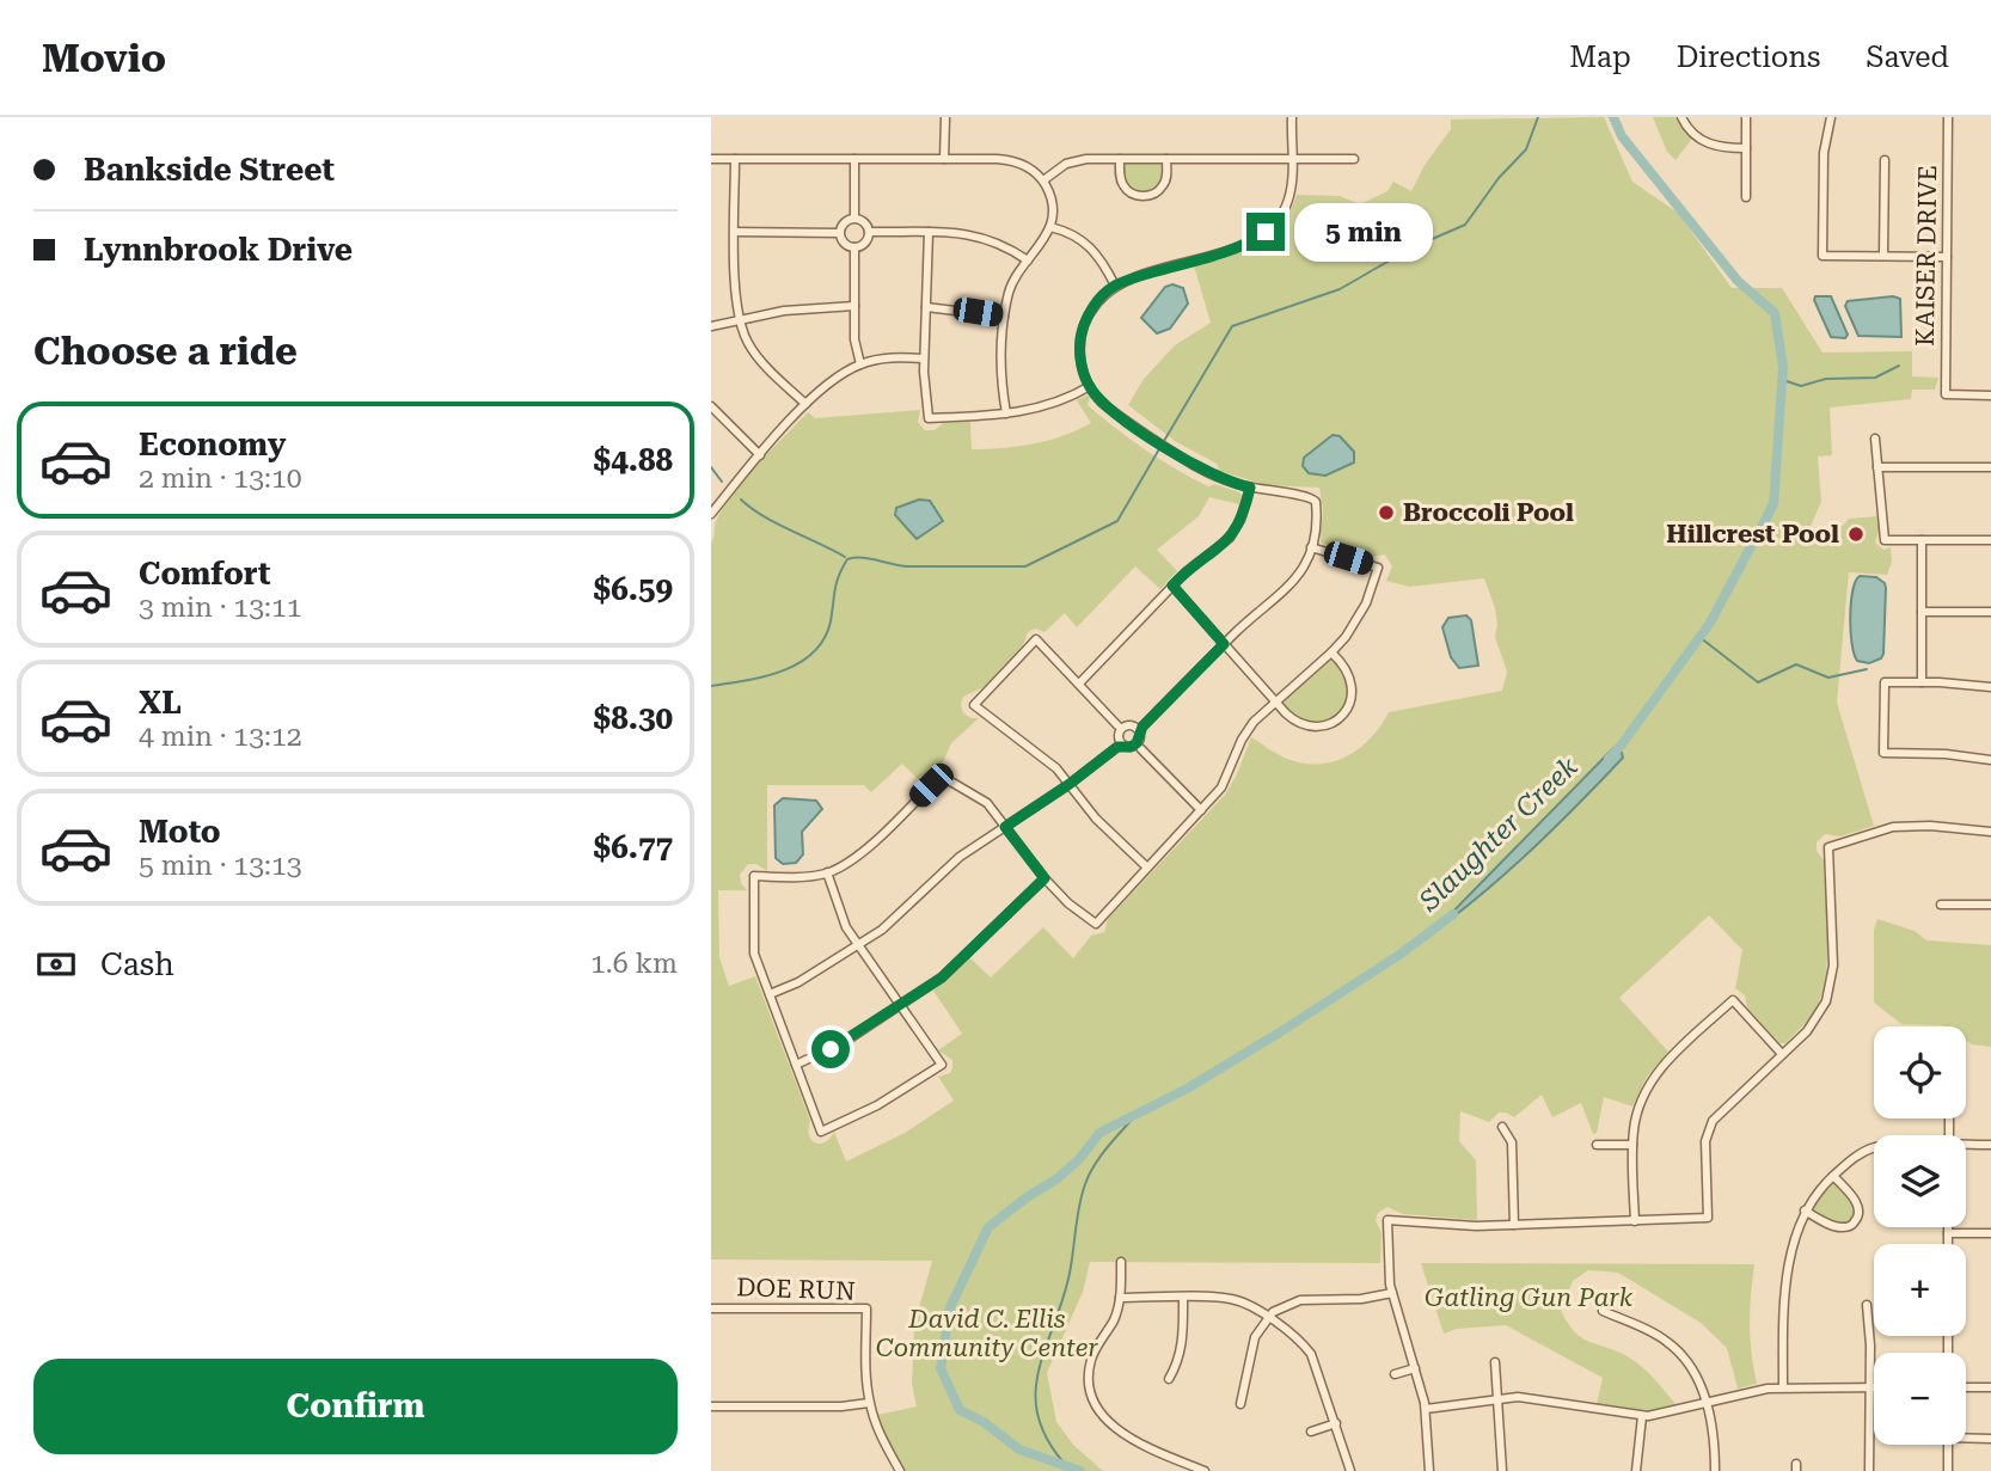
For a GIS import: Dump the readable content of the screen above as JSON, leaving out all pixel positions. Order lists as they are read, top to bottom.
{
  "streets": {
    "street": ["KAISER DRIVE", "DOE RUN"]
  },
  "water": ["Slaughter Creek"],
  "parks": ["Gatling Gun Park", "David C. Ellis Community Center"],
  "places": ["Broccoli Pool", "Hillcrest Pool"],
  "page": {
    "header": "Movio",
    "nav": ["Map", "Directions", "Saved"],
    "banner": ["Bankside Street", "Lynnbrook Drive"],
    "bubble": "5 min",
    "heading": "Choose a ride",
    "list": [
      {
        "name": "Economy",
        "note": "2 min · 13:10",
        "value": "$4.88"
      },
      {
        "name": "Comfort",
        "note": "3 min · 13:11",
        "value": "$6.59"
      },
      {
        "name": "XL",
        "note": "4 min · 13:12",
        "value": "$8.30"
      },
      {
        "name": "Moto",
        "note": "5 min · 13:13",
        "value": "$6.77"
      }
    ],
    "pay": ["Cash", "1.6 km"],
    "map_buttons": ["+", "−"],
    "buttons": "Confirm"
  }
}
